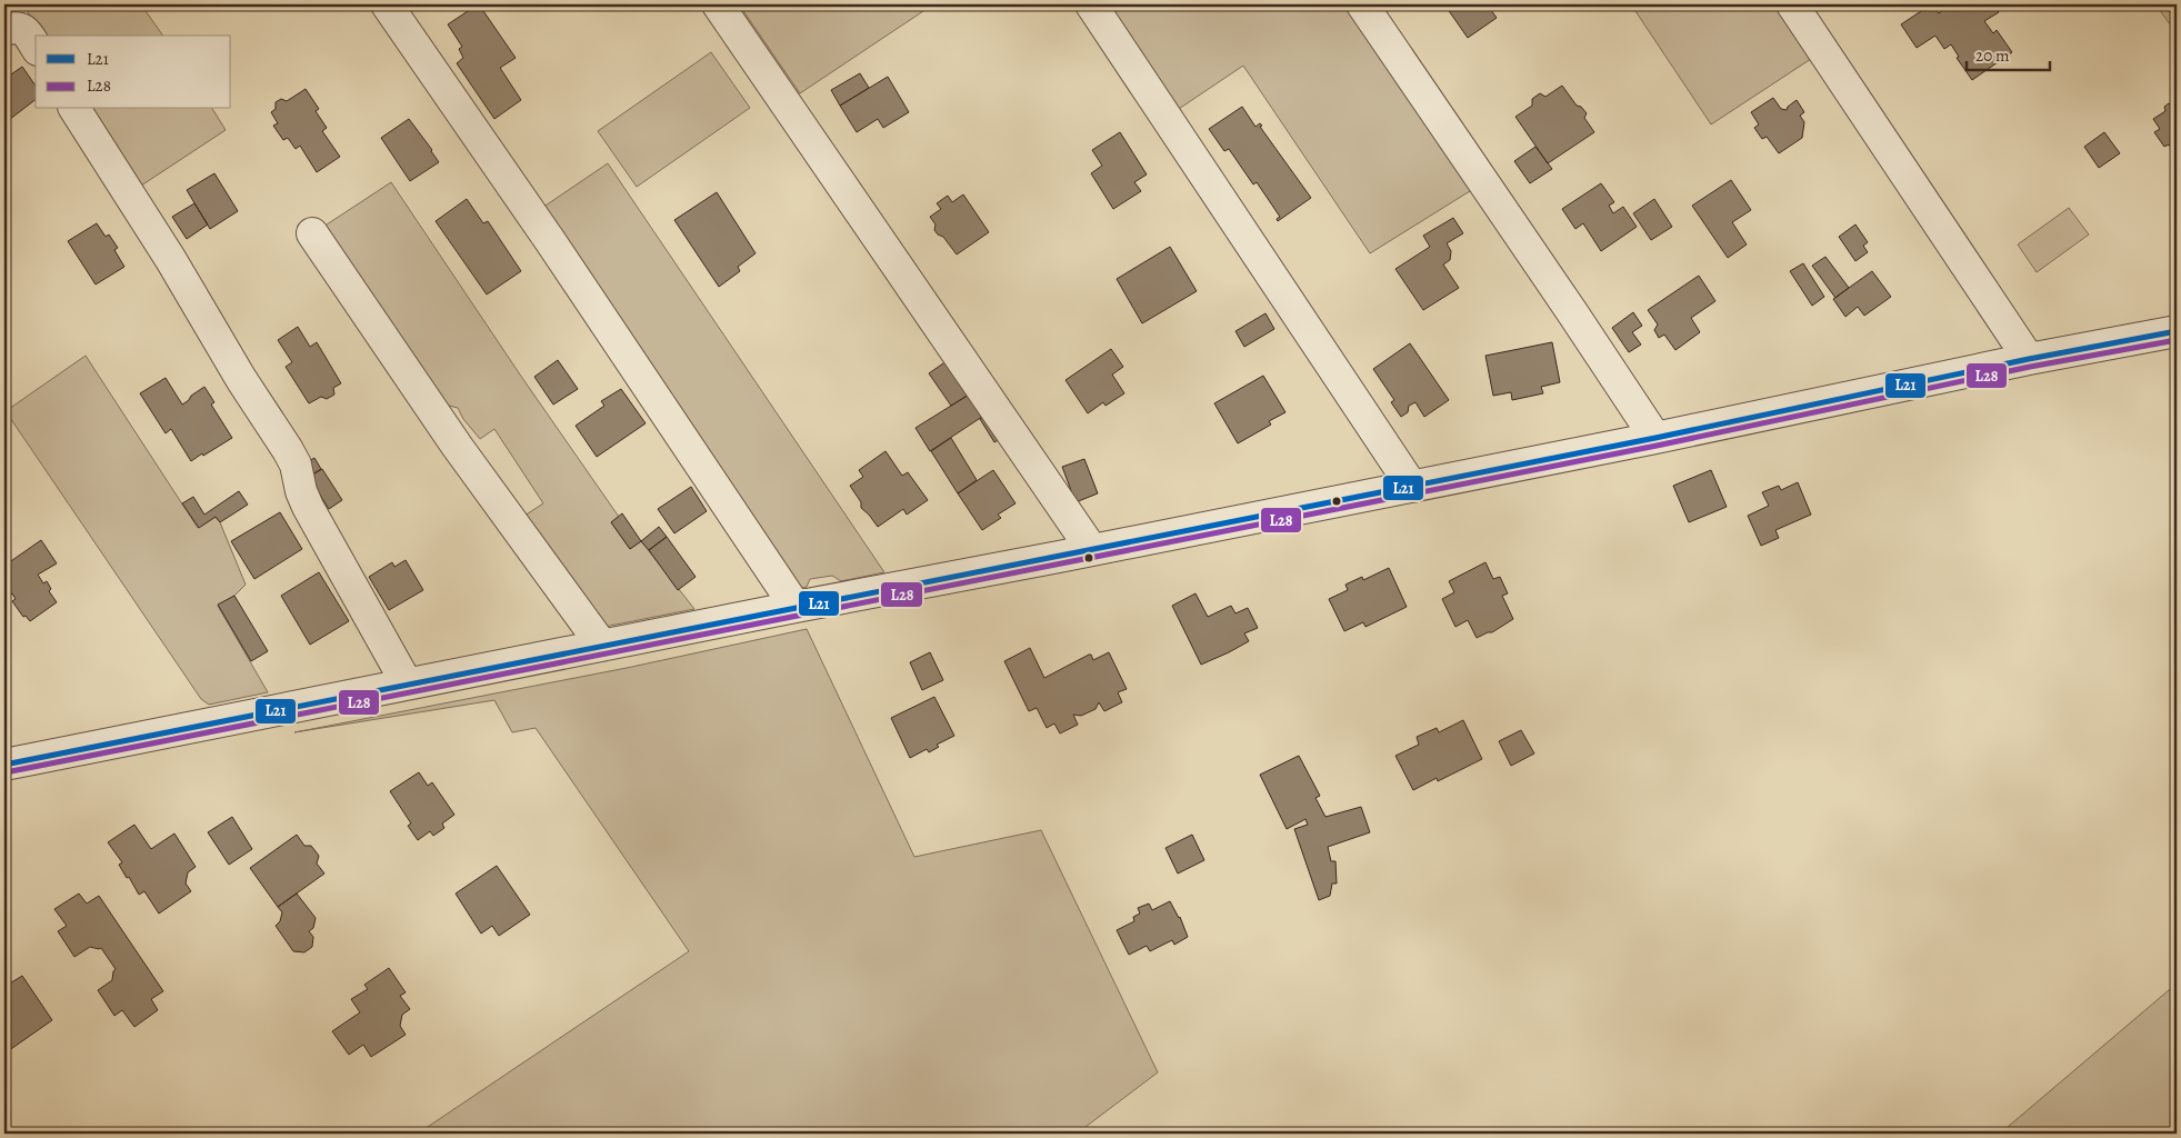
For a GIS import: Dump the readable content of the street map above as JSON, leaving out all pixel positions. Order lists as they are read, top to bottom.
{
  "lines": ["transit line L21", "transit line L28"],
  "legend": ["L21", "L28"],
  "scale_bar": "20 m"
}
